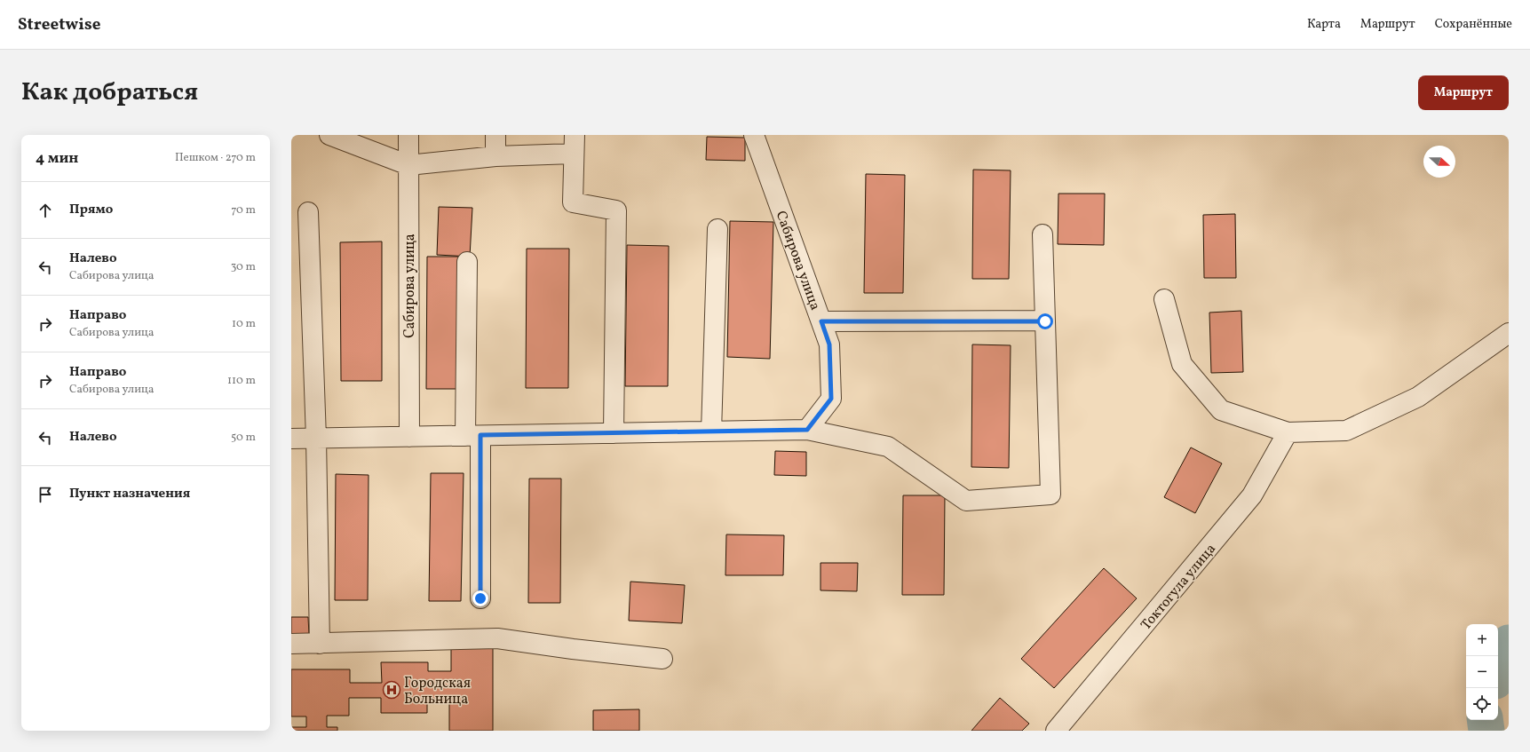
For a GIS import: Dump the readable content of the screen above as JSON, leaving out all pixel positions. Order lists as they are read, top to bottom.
{
  "streets": {
    "street": ["Сабирова улица", "Токтогула улица"]
  },
  "places": {
    "hospital": ["Городская Больница"]
  },
  "north": "right",
  "page": {
    "header": "Streetwise",
    "nav": ["Карта", "Маршрут", "Сохранённые"],
    "title": "Как добраться",
    "buttons": "Маршрут",
    "heading": ["4 мин", "Пешком · 270 m"],
    "list": [
      ["Прямо", "70 m"],
      ["Налево", "Сабирова улица", "30 m"],
      ["Направо", "Сабирова улица", "10 m"],
      ["Направо", "Сабирова улица", "110 m"],
      ["Налево", "50 m"],
      "Пункт назначения"
    ],
    "map_buttons": ["+", "−"]
  }
}
